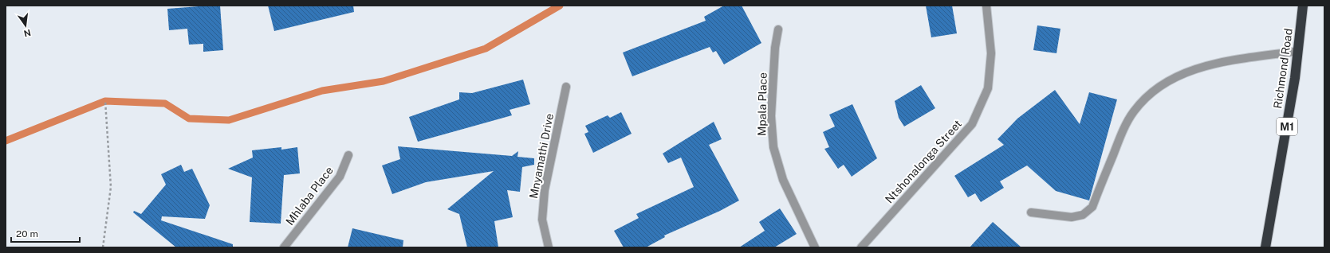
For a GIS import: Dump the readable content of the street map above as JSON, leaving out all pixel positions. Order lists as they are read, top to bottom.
{
  "streets": {
    "highway": ["Richmond Road", "M1"],
    "street": [
      "Mpala Place",
      "Mnyamathi Drive",
      "Ntshonalonga Street",
      "Mhlaba Place"
    ]
  },
  "scale_bar": "20 m",
  "north": "bottom"
}
